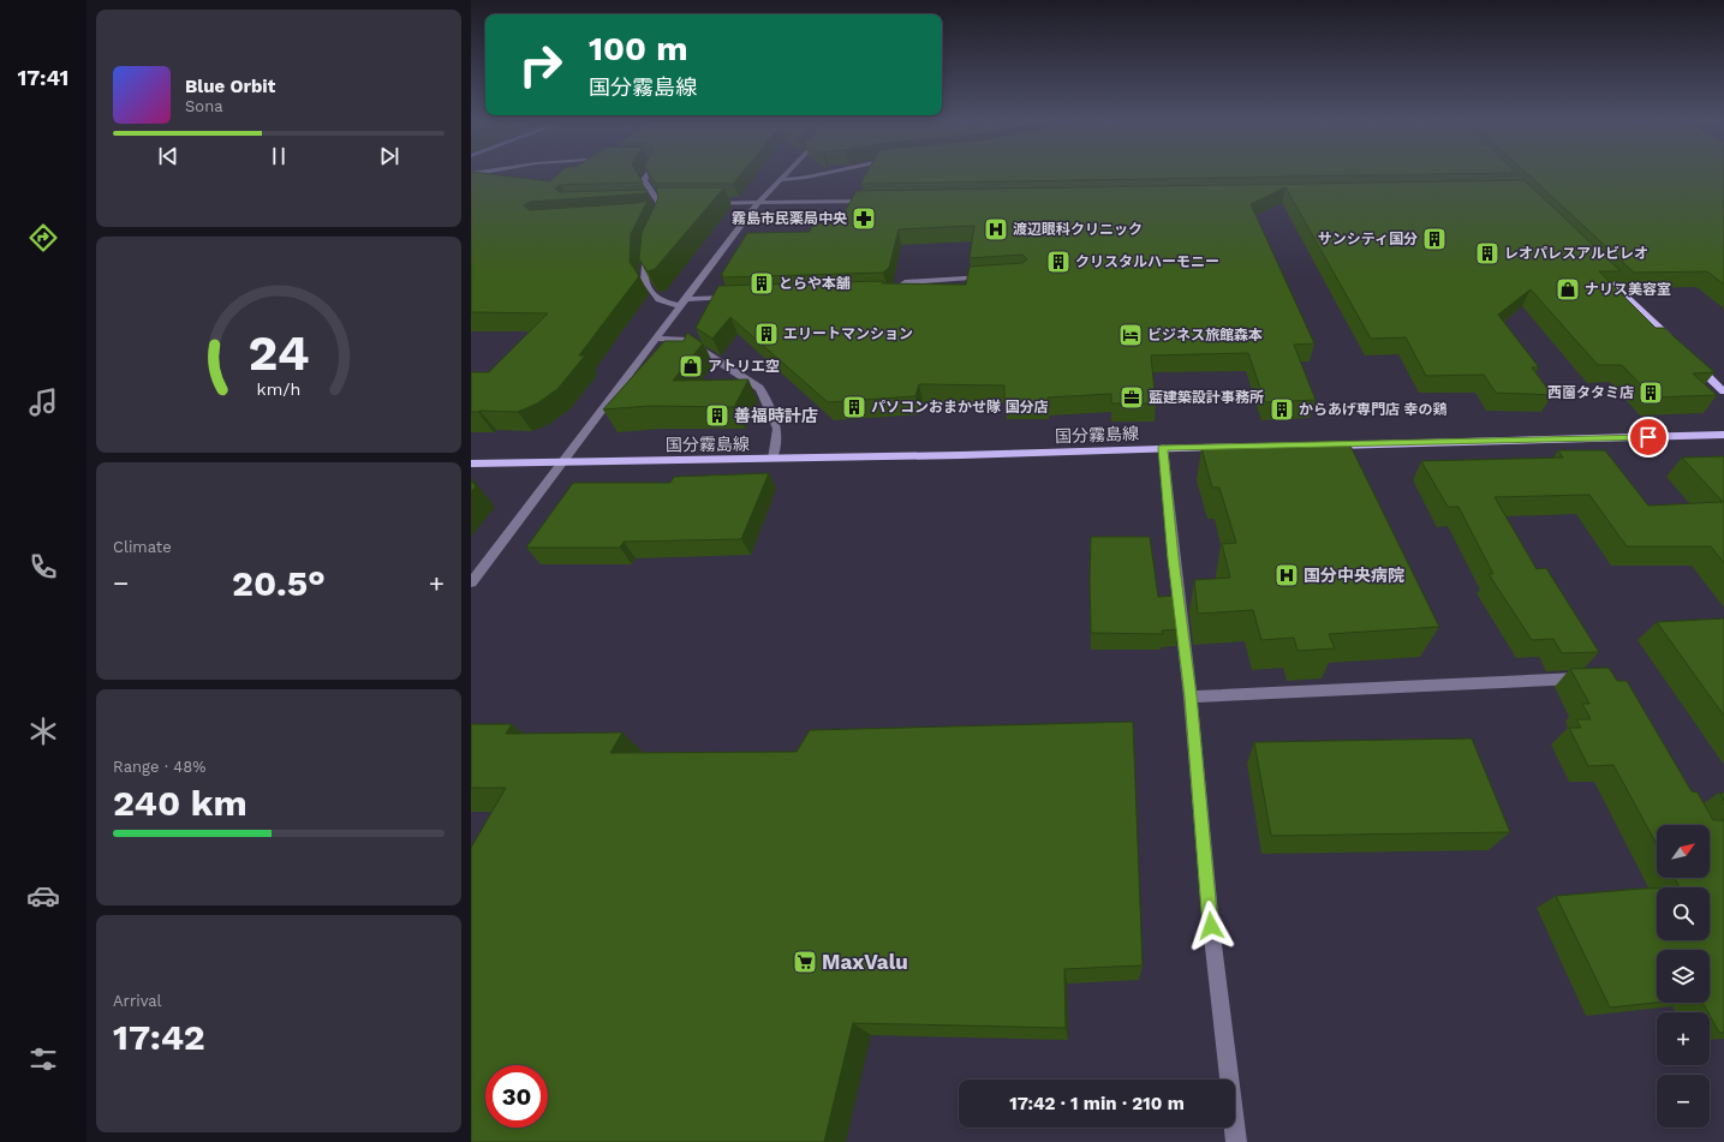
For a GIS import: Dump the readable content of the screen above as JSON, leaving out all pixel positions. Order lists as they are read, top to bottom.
{
  "streets": {
    "main road": ["国分霧島線"]
  },
  "places": {
    "pharmacy": ["霧島市民薬局中央"],
    "hospital": ["渡辺眼科クリニック", "国分中央病院"],
    "building": [
      "サンシティ国分",
      "レオパレスアルビレオ",
      "クリスタルハーモニー",
      "とらや本舗",
      "エリートマンション",
      "西薗タタミ店",
      "パソコンおまかせ隊 国分店",
      "からあげ専門店 幸の鶏",
      "善福時計店"
    ],
    "shop": ["ナリス美容室", "アトリエ空"],
    "hotel": ["ビジネス旅館森本"],
    "office": ["藍建築設計事務所"],
    "supermarket": ["MaxValu"]
  },
  "north": "top right",
  "page": {
    "tabs": "17:41",
    "turn": ["100 m", "国分霧島線"],
    "song": ["Blue Orbit", "Sona"],
    "tile": [
      "Climate",
      ["Range · 48%", "240 km"],
      ["Arrival", "17:42"]
    ],
    "heat": ["−", "20.5°", "+"],
    "map_buttons": ["+", "−"],
    "limit": "30",
    "trip": "17:42 · 1 min · 210 m",
    "gauge": ["24", "km/h"]
  }
}
